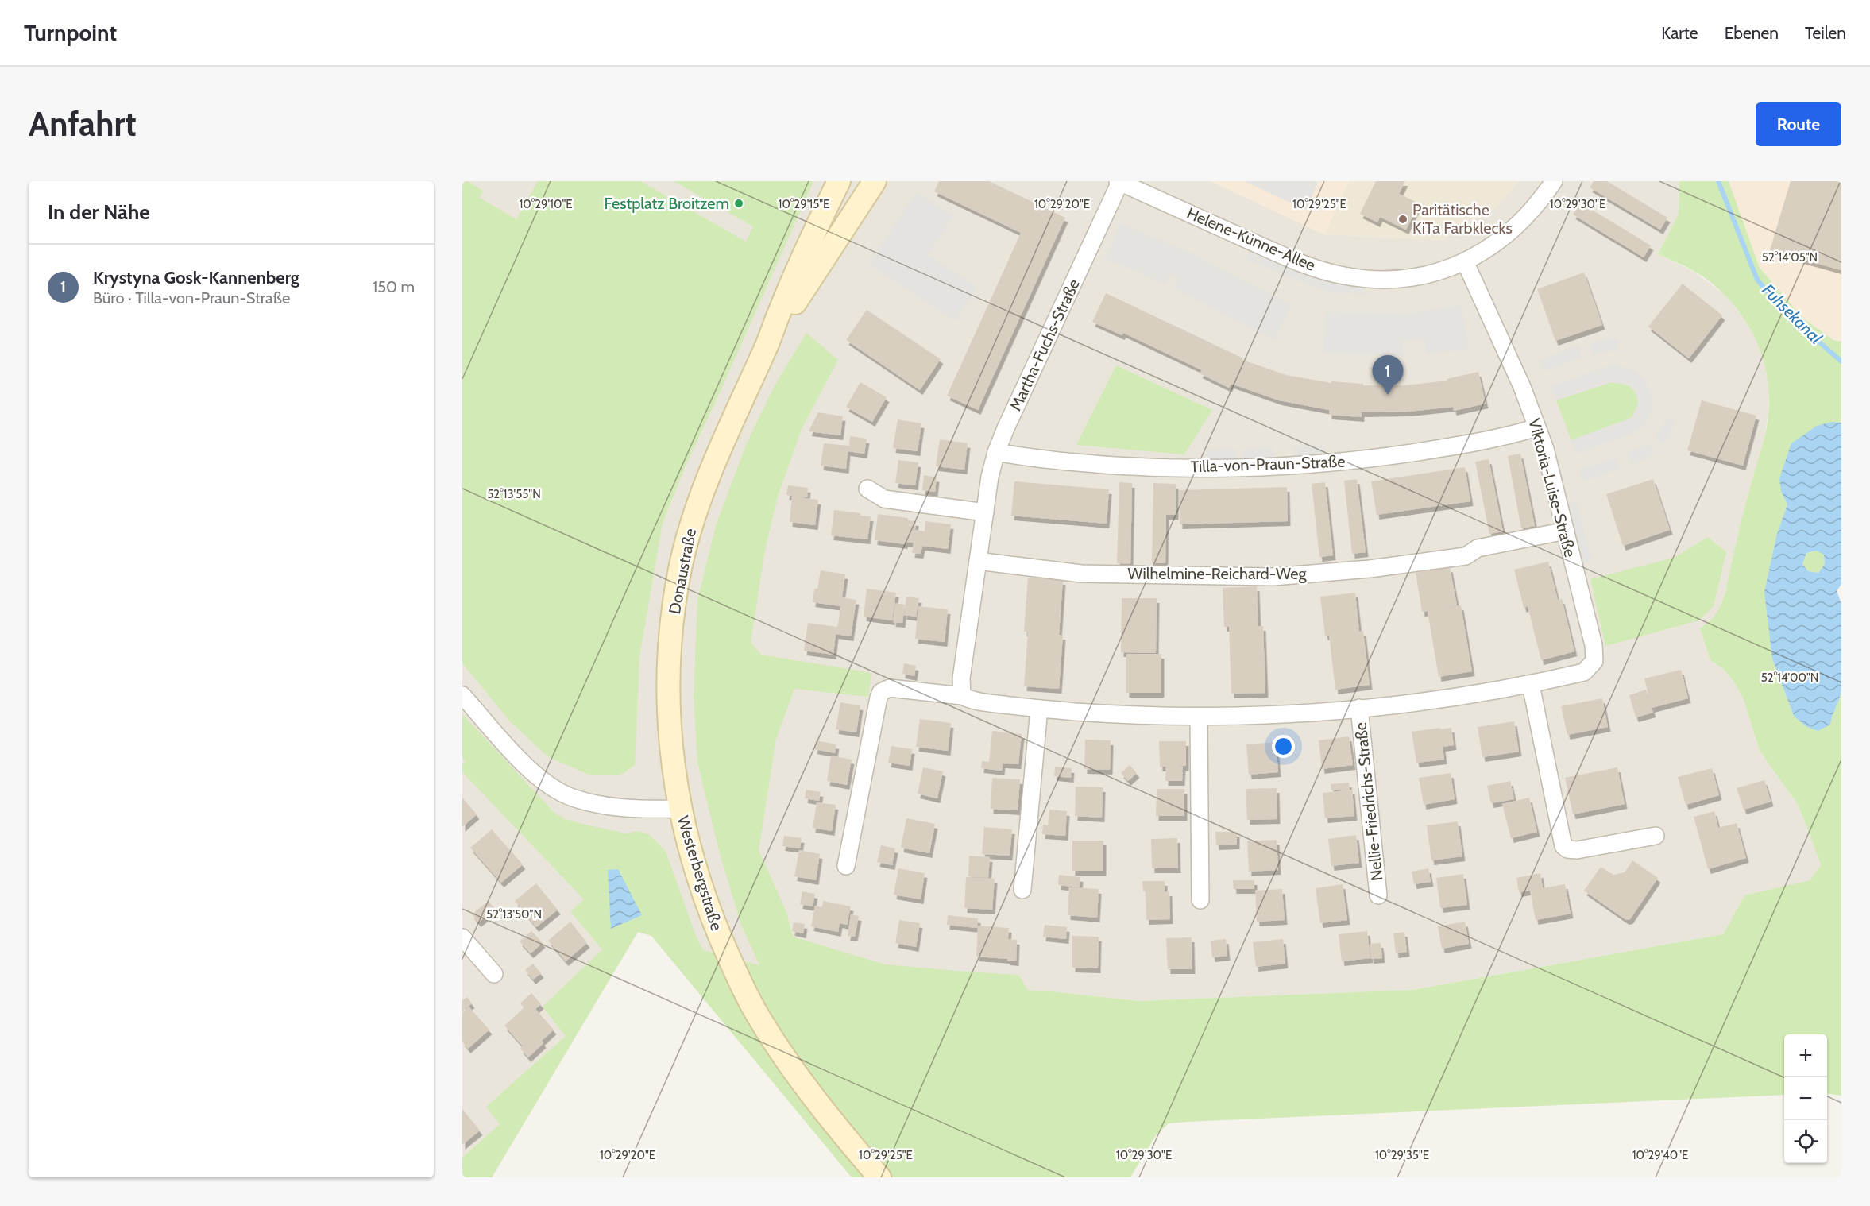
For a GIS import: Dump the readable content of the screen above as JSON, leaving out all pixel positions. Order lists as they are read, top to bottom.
{
  "streets": {
    "main road": ["Donaustraße", "Westerbergstraße"],
    "street": [
      "Helene-Künne-Allee",
      "Martha-Fuchs-Straße",
      "Tilla-von-Praun-Straße",
      "Viktoria-Luise-Straße",
      "Wilhelmine-Reichard-Weg",
      "Nellie-Friedrichs-Straße"
    ]
  },
  "crossings": [
    ["Helene-Künne-Allee", "Martha-Fuchs-Straße"],
    ["Helene-Künne-Allee", "Viktoria-Luise-Straße"],
    ["Martha-Fuchs-Straße", "Tilla-von-Praun-Straße"],
    ["Martha-Fuchs-Straße", "Wilhelmine-Reichard-Weg"],
    ["Martha-Fuchs-Straße", "Nellie-Friedrichs-Straße"],
    ["Tilla-von-Praun-Straße", "Viktoria-Luise-Straße"],
    ["Viktoria-Luise-Straße", "Wilhelmine-Reichard-Weg"],
    ["Viktoria-Luise-Straße", "Nellie-Friedrichs-Straße"],
    ["Donaustraße", "Westerbergstraße"]
  ],
  "water": ["Fuhsekanal"],
  "places": ["Festplatz Broitzem", "Paritätische KiTa Farbklecks"],
  "page": {
    "header": "Turnpoint",
    "nav": ["Karte", "Ebenen", "Teilen"],
    "buttons": "Route",
    "title": "Anfahrt",
    "heading": "In der Nähe",
    "list": [
      {
        "mark": "1",
        "name": "Krystyna Gosk-Kannenberg",
        "note": "Büro · Tilla-von-Praun-Straße",
        "value": "150 m"
      }
    ],
    "pins": "1",
    "map_buttons": ["+", "−"]
  },
  "coordinates": [
    "10°29'10\"E",
    "10°29'15\"E",
    "10°29'20\"E",
    "10°29'25\"E",
    "10°29'30\"E",
    "52°14'05\"N",
    "52°13'55\"N",
    "52°14'00\"N",
    "52°13'50\"N",
    "10°29'35\"E",
    "10°29'40\"E"
  ]
}
